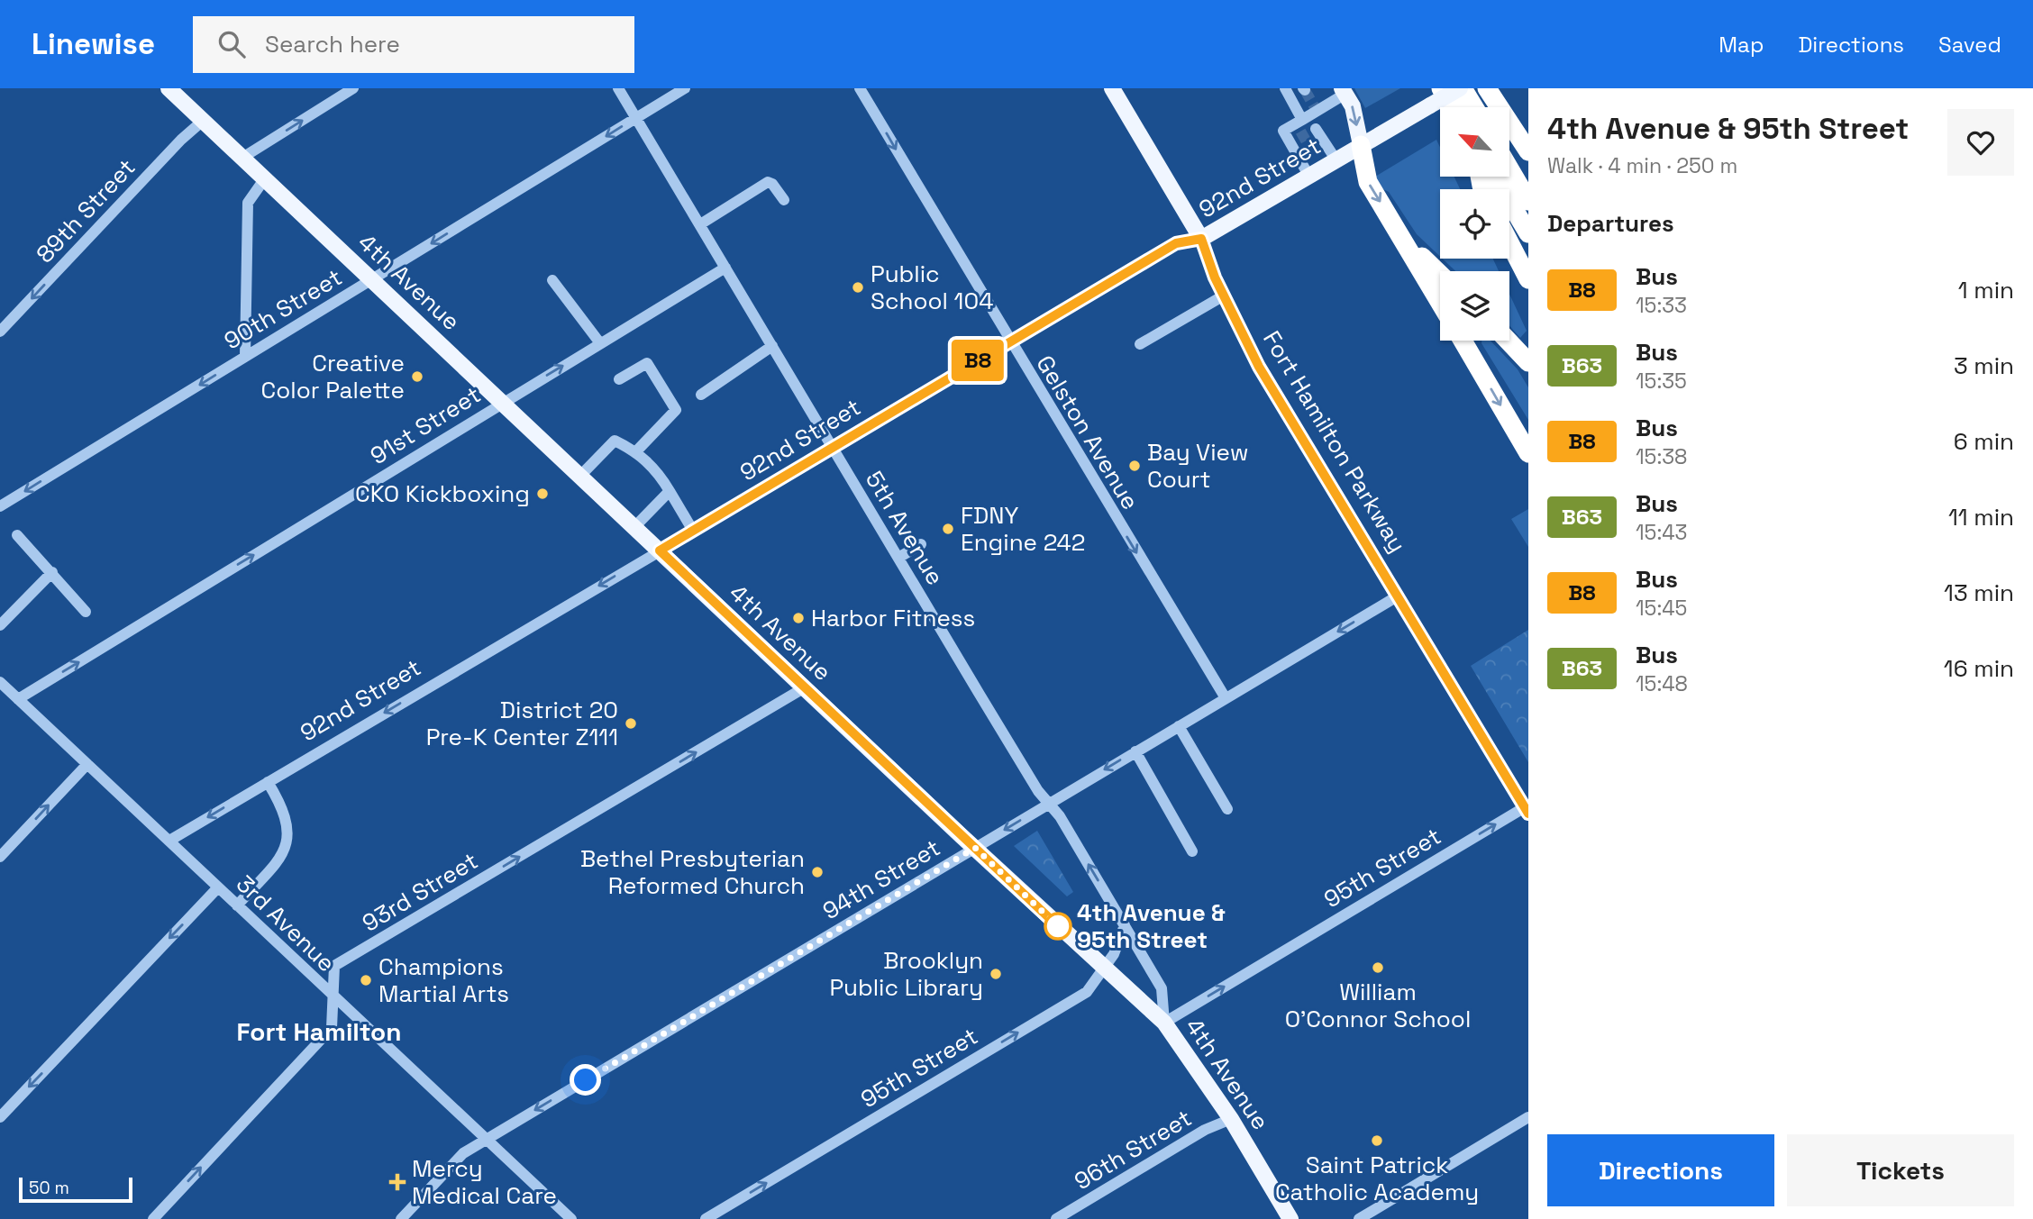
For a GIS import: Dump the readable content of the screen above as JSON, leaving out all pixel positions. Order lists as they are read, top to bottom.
{
  "streets": {
    "main road": ["92nd Street", "4th Avenue", "Fort Hamilton Parkway"],
    "street": [
      "89th Street",
      "90th Street",
      "91st Street",
      "Gelston Avenue",
      "5th Avenue",
      "95th Street",
      "94th Street",
      "93rd Street",
      "3rd Avenue",
      "96th Street"
    ]
  },
  "crossings": [
    ["92nd Street", "4th Avenue"],
    ["92nd Street", "Gelston Avenue"],
    ["92nd Street", "Fort Hamilton Parkway"],
    ["92nd Street", "5th Avenue"],
    ["92nd Street", "3rd Avenue"],
    ["89th Street", "4th Avenue"],
    ["4th Avenue", "90th Street"],
    ["4th Avenue", "91st Street"],
    ["4th Avenue", "5th Avenue"],
    ["4th Avenue", "95th Street"],
    ["4th Avenue", "94th Street"],
    ["4th Avenue", "93rd Street"],
    ["4th Avenue", "96th Street"],
    ["90th Street", "5th Avenue"],
    ["91st Street", "5th Avenue"],
    ["91st Street", "3rd Avenue"],
    ["Gelston Avenue", "94th Street"],
    ["Fort Hamilton Parkway", "95th Street"],
    ["Fort Hamilton Parkway", "94th Street"],
    ["5th Avenue", "95th Street"],
    ["5th Avenue", "94th Street"],
    ["94th Street", "3rd Avenue"],
    ["93rd Street", "3rd Avenue"]
  ],
  "one_way": [
    "92nd Street",
    "89th Street",
    "90th Street",
    "91st Street",
    "Gelston Avenue",
    "95th Street",
    "94th Street",
    "93rd Street"
  ],
  "districts": ["Fort Hamilton"],
  "places": {
    "other": [
      "Public School 104",
      "Creative Color Palette",
      "Bay View Court",
      "CKO Kickboxing",
      "FDNY Engine 242",
      "Harbor Fitness",
      "District 20 Pre-K Center Z111",
      "Bethel Presbyterian Reformed Church",
      "4th Avenue & 95th Street",
      "William O’Connor School",
      "Brooklyn Public Library",
      "Champions Martial Arts",
      "Saint Patrick Catholic Academy"
    ],
    "health": ["Mercy Medical Care"]
  },
  "lines": ["bus line B8"],
  "scale_bar": "50 m",
  "north": "top left",
  "page": {
    "header": "Linewise",
    "search": "Search here",
    "nav": ["Map", "Directions", "Saved"],
    "on_map": "B8",
    "heading": [
      ["4th Avenue & 95th Street", "Walk · 4 min · 250 m"],
      "Departures"
    ],
    "list": [
      {
        "mark": "B8",
        "name": "Bus",
        "note": "15:33",
        "value": "1 min"
      },
      {
        "mark": "B63",
        "name": "Bus",
        "note": "15:35",
        "value": "3 min"
      },
      {
        "mark": "B8",
        "name": "Bus",
        "note": "15:38",
        "value": "6 min"
      },
      {
        "mark": "B63",
        "name": "Bus",
        "note": "15:43",
        "value": "11 min"
      },
      {
        "mark": "B8",
        "name": "Bus",
        "note": "15:45",
        "value": "13 min"
      },
      {
        "mark": "B63",
        "name": "Bus",
        "note": "15:48",
        "value": "16 min"
      }
    ],
    "buttons": ["Directions", "Tickets"],
    "scale": "50 m"
  }
}
